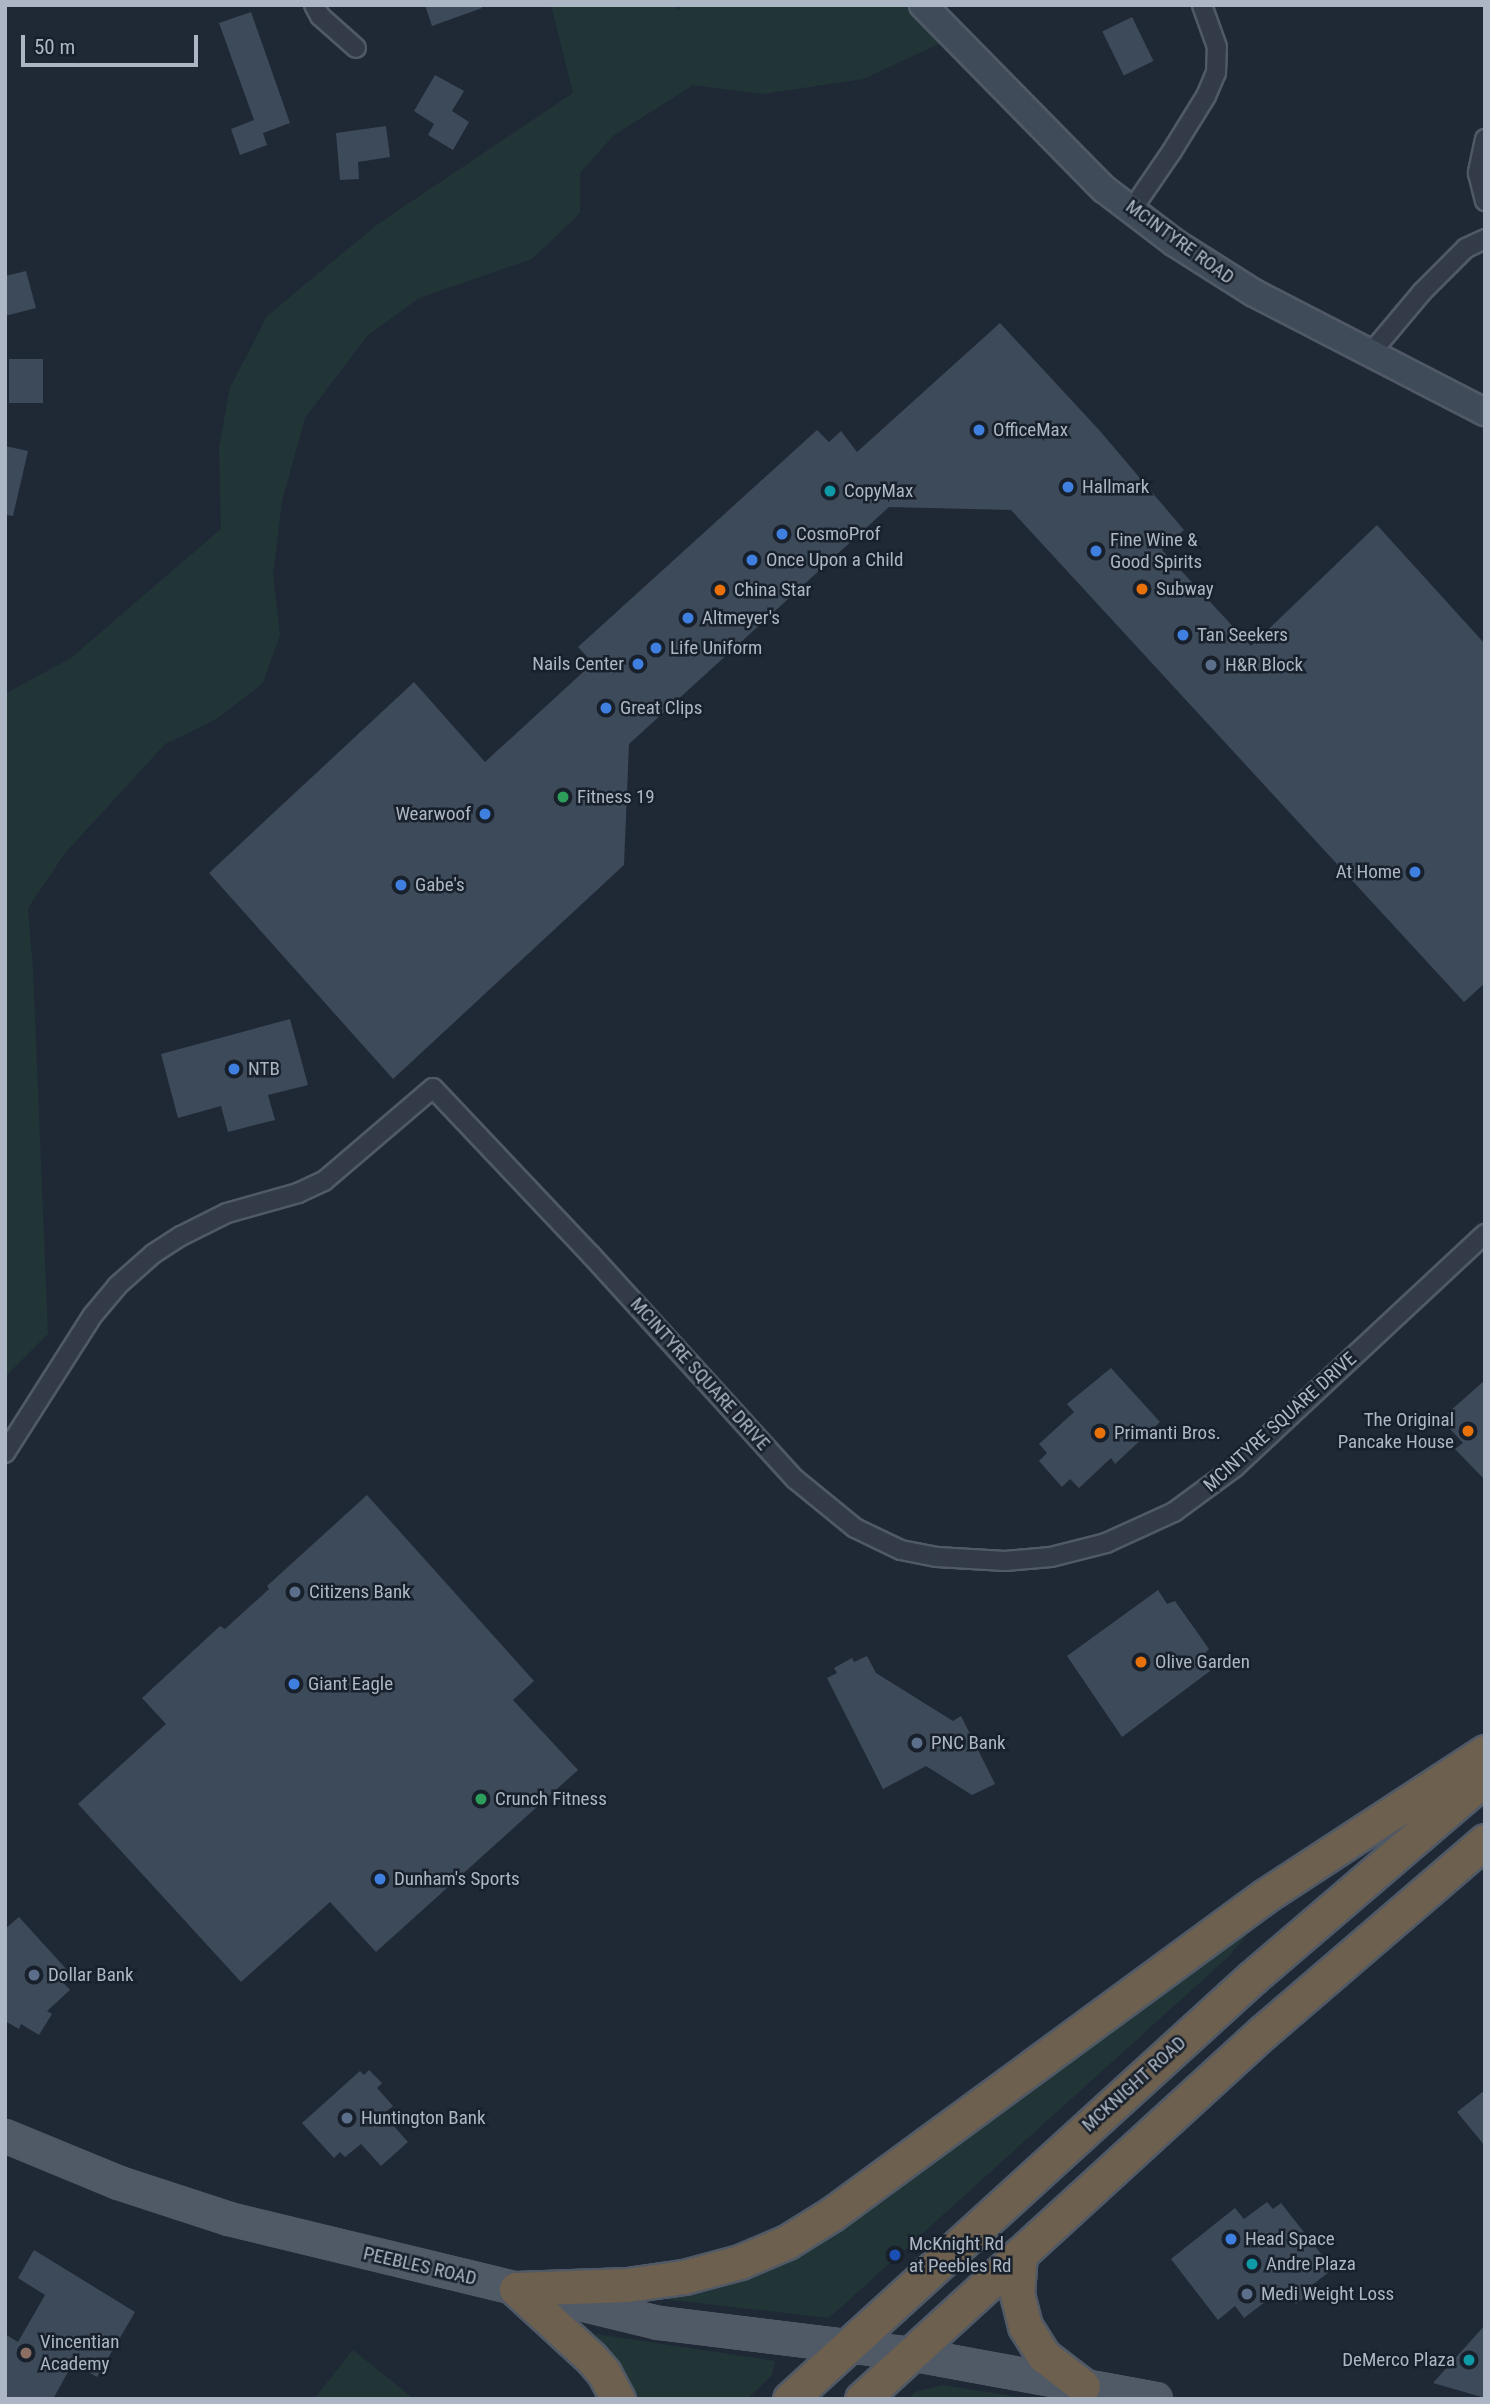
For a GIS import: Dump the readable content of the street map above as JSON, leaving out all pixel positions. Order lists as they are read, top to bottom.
{
  "streets": {
    "highway": ["MCKNIGHT ROAD"],
    "main road": ["PEEBLES ROAD"],
    "street": ["MCINTYRE ROAD", "MCINTYRE SQUARE DRIVE"]
  },
  "crossings": [
    ["MCKNIGHT ROAD", "PEEBLES ROAD"]
  ],
  "places": [
    "OfficeMax",
    "Hallmark",
    "CopyMax",
    "CosmoProf",
    "Fine Wine & Good Spirits",
    "Once Upon a Child",
    "Subway",
    "China Star",
    "Altmeyer's",
    "Tan Seekers",
    "Life Uniform",
    "Nails Center",
    "H&R Block",
    "Great Clips",
    "Fitness 19",
    "Wearwoof",
    "At Home",
    "Gabe's",
    "NTB",
    "The Original Pancake House",
    "Primanti Bros.",
    "Citizens Bank",
    "Olive Garden",
    "Giant Eagle",
    "PNC Bank",
    "Crunch Fitness",
    "Dunham's Sports",
    "Dollar Bank",
    "Huntington Bank",
    "Head Space",
    "McKnight Rd at Peebles Rd",
    "Andre Plaza",
    "Medi Weight Loss",
    "Vincentian Academy",
    "DeMerco Plaza"
  ],
  "scale_bar": "50 m"
}
